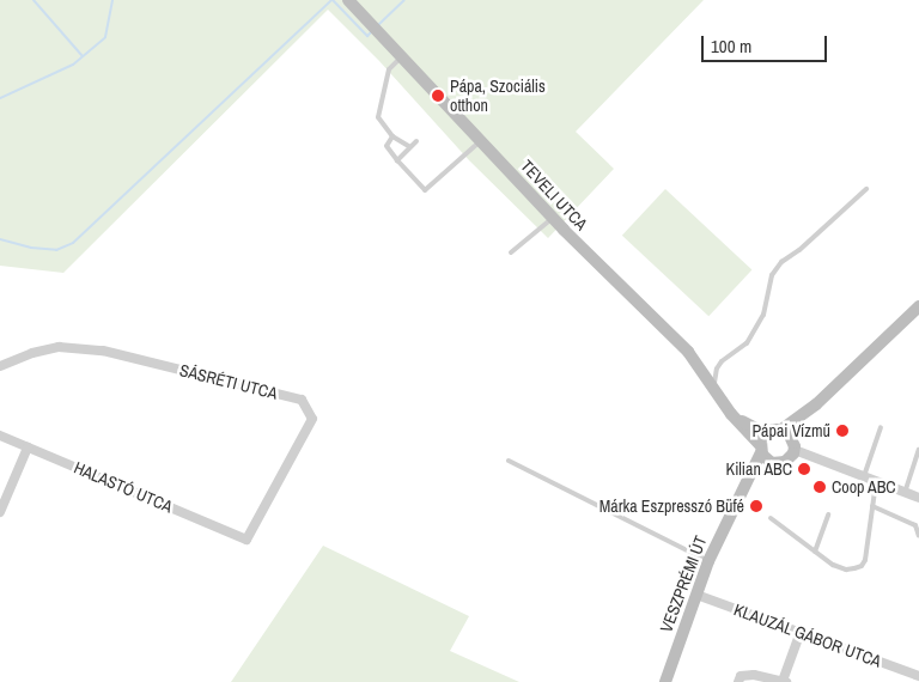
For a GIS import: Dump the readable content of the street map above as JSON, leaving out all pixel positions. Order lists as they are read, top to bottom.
{
  "streets": {
    "main road": ["TEVELI UTCA", "VESZPRÉMI ÚT"],
    "street": ["SÁSRÉTI UTCA", "HALASTÓ UTCA", "KLAUZÁL GÁBOR UTCA"]
  },
  "crossings": [
    ["TEVELI UTCA", "VESZPRÉMI ÚT"],
    ["SÁSRÉTI UTCA", "HALASTÓ UTCA"],
    ["VESZPRÉMI ÚT", "KLAUZÁL GÁBOR UTCA"]
  ],
  "places": [
    "Pápa, Szociális otthon",
    "Pápai Vízmű",
    "Kilian ABC",
    "Coop ABC",
    "Márka Eszpresszó Büfé"
  ],
  "scale_bar": "100 m"
}
